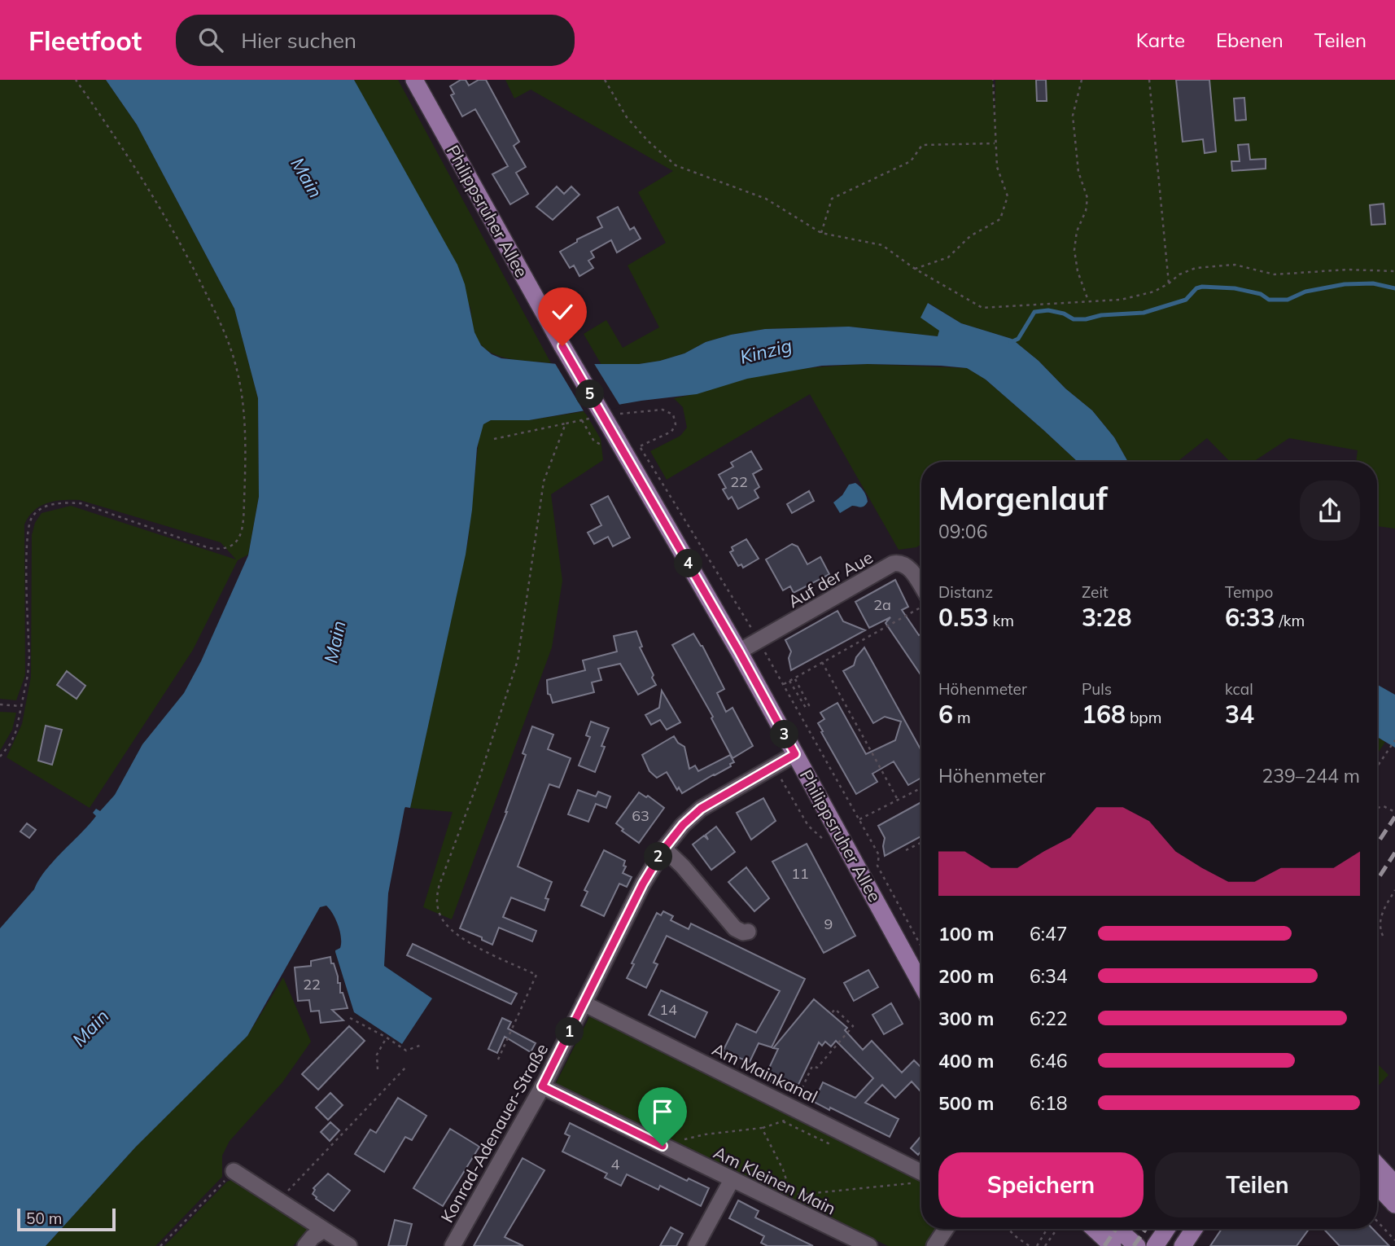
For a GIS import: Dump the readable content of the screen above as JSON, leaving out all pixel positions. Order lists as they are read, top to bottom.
{
  "streets": {
    "main road": ["Philippsruher Allee"],
    "street": [
      "Auf der Aue",
      "Am Mainkanal",
      "Konrad-Adenauer-Straße",
      "Am Kleinen Main"
    ]
  },
  "crossings": [
    ["Philippsruher Allee", "Auf der Aue"],
    ["Philippsruher Allee", "Konrad-Adenauer-Straße"],
    ["Am Mainkanal", "Konrad-Adenauer-Straße"],
    ["Konrad-Adenauer-Straße", "Am Kleinen Main"]
  ],
  "water": ["Main", "Kinzig"],
  "house_numbers": [
    "22",
    "2a",
    "63",
    "11",
    "9",
    "22",
    "14",
    "4"
  ],
  "scale_bar": "50 m",
  "page": {
    "header": "Fleetfoot",
    "search": "Hier suchen",
    "nav": ["Karte", "Ebenen", "Teilen"],
    "pins": [
      "5",
      "4",
      "3",
      "2",
      "1"
    ],
    "heading": ["Morgenlauf", "09:06"],
    "stats": [
      ["Distanz", "0.53 km"],
      ["Zeit", "3:28"],
      ["Tempo", "6:33 /km"],
      ["Höhenmeter", "6 m"],
      ["Puls", "168 bpm"],
      ["kcal", "34"]
    ],
    "chart": ["Höhenmeter", "239–244 m"],
    "list": [
      {
        "name": "100 m",
        "note": "6:47"
      },
      {
        "name": "200 m",
        "note": "6:34"
      },
      {
        "name": "300 m",
        "note": "6:22"
      },
      {
        "name": "400 m",
        "note": "6:46"
      },
      {
        "name": "500 m",
        "note": "6:18"
      }
    ],
    "buttons": ["Speichern", "Teilen"],
    "scale": "50 m"
  }
}
